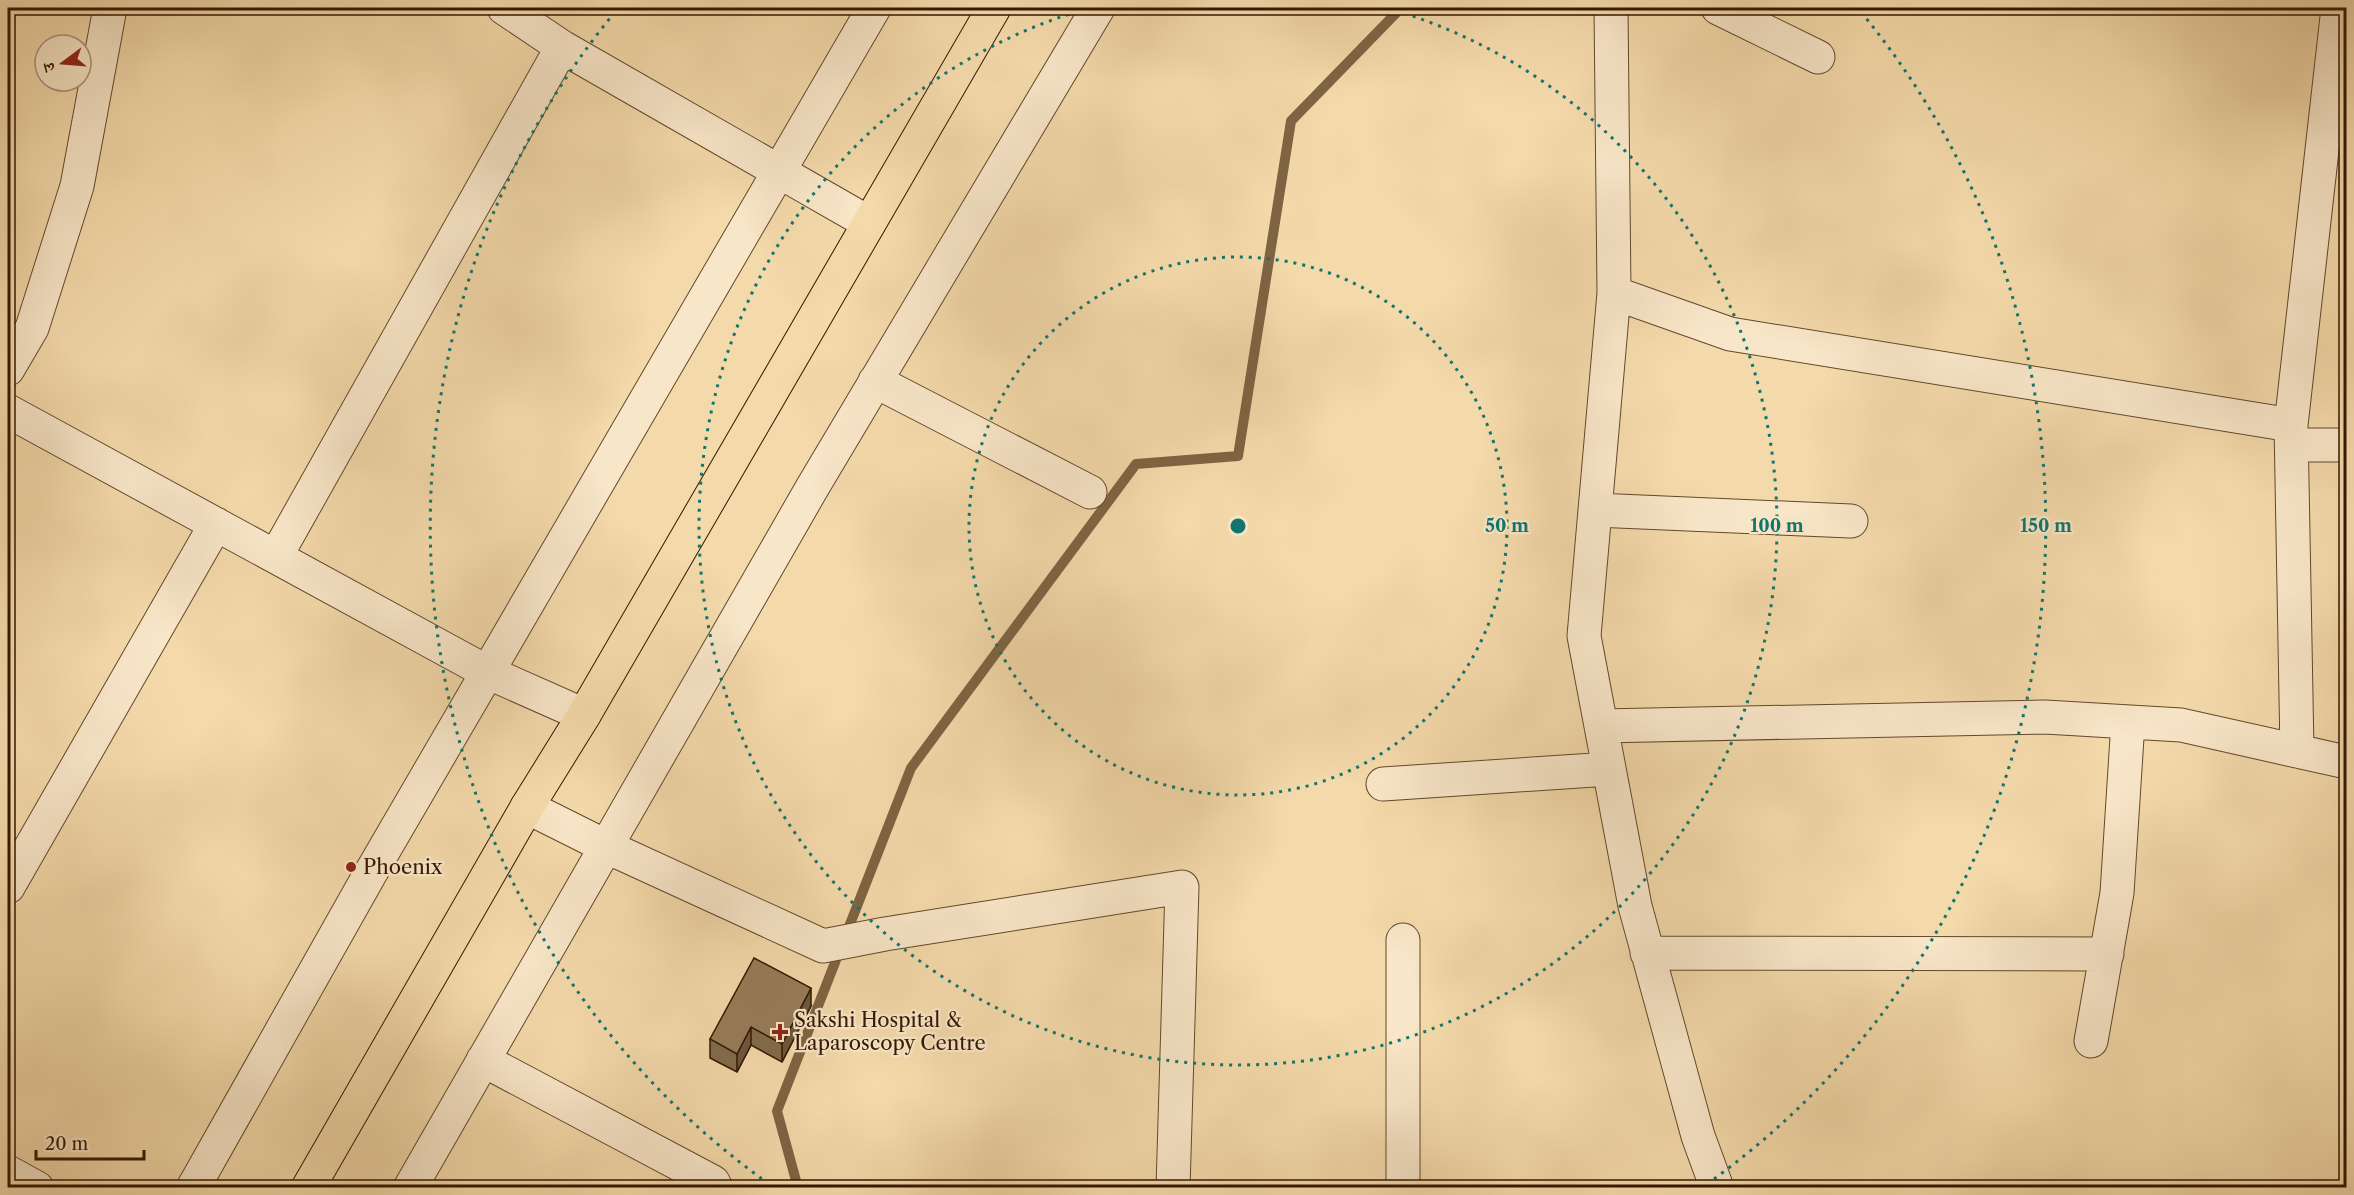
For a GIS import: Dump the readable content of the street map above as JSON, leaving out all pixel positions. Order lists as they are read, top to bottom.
{
  "places": {
    "other": ["Phoenix"],
    "health": ["Sakshi Hospital & Laparoscopy Centre"]
  },
  "scale_bar": "20 m",
  "north": "left",
  "rings": ["50 m", "100 m", "150 m"]
}
